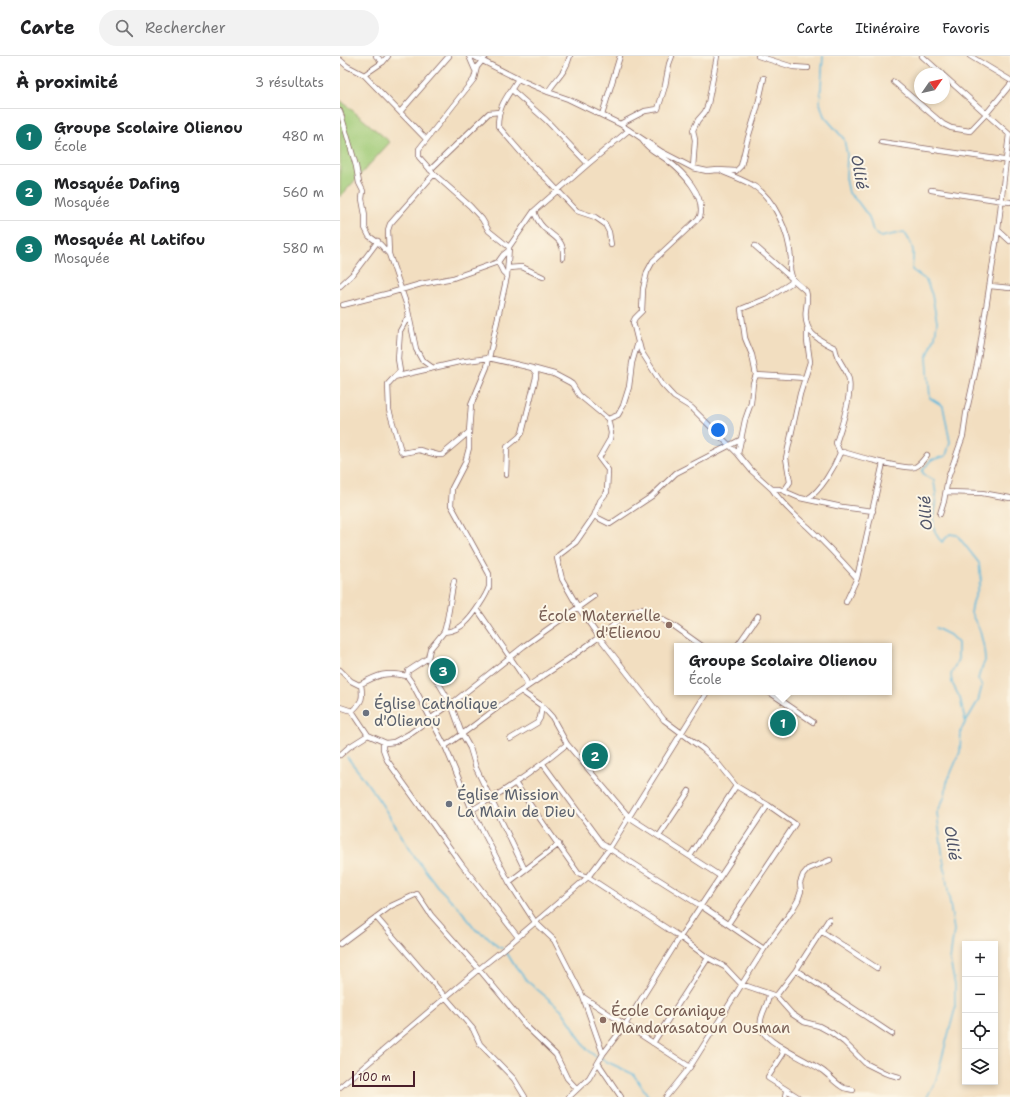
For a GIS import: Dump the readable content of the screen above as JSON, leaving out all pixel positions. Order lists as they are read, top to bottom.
{
  "water": ["Ollié"],
  "places": [
    "École Maternelle d'Elienou",
    "Église Catholique d'Olienou",
    "Église Mission La Main de Dieu",
    "École Coranique Mandarasatoun Ousman"
  ],
  "scale_bar": "100 m",
  "north": "top right",
  "page": {
    "header": "Carte",
    "search": "Rechercher",
    "nav": ["Carte", "Itinéraire", "Favoris"],
    "heading": ["À proximité", "3 résultats"],
    "list": [
      {
        "mark": "1",
        "name": "Groupe Scolaire Olienou",
        "note": "École",
        "value": "480 m"
      },
      {
        "mark": "2",
        "name": "Mosquée Dafing",
        "note": "Mosquée",
        "value": "560 m"
      },
      {
        "mark": "3",
        "name": "Mosquée Al Latifou",
        "note": "Mosquée",
        "value": "580 m"
      }
    ],
    "popup": ["Groupe Scolaire Olienou", "École"],
    "pins": ["3", "1", "2"],
    "map_buttons": ["+", "−"],
    "scale": "100 m"
  }
}
